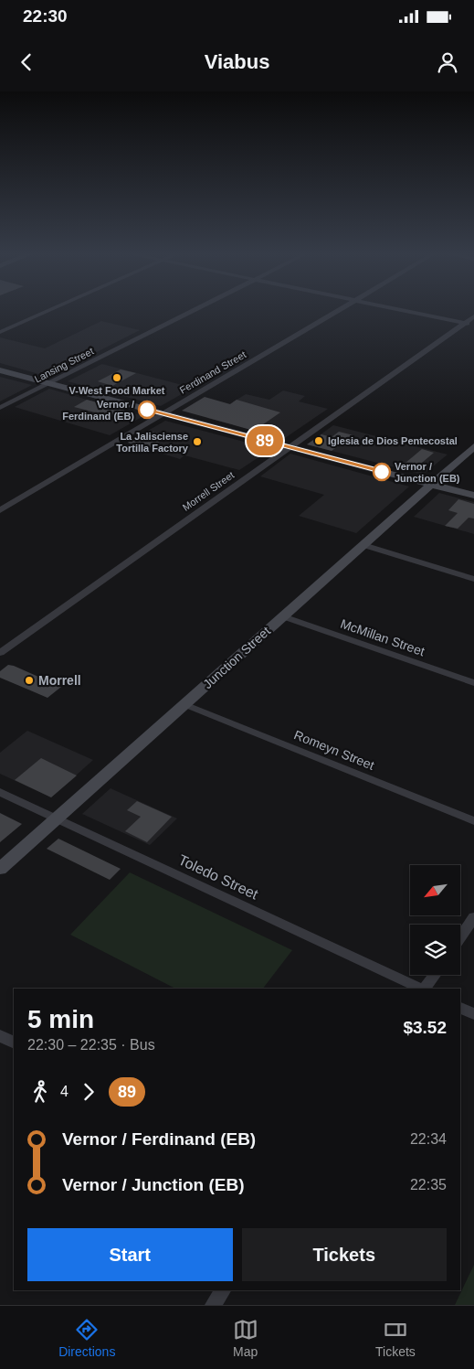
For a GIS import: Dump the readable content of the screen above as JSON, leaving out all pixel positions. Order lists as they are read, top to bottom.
{
  "streets": {
    "street": [
      "Lansing Street",
      "Ferdinand Street",
      "Morrell Street",
      "McMillan Street",
      "Junction Street",
      "Romeyn Street",
      "Toledo Street"
    ]
  },
  "crossings": [
    ["McMillan Street", "Junction Street"],
    ["Junction Street", "Romeyn Street"],
    ["Junction Street", "Toledo Street"]
  ],
  "places": [
    "V-West Food Market",
    "Vernor / Ferdinand (EB)",
    "Iglesia de Dios Pentecostal",
    "La Jalisciense Tortilla Factory",
    "Vernor / Junction (EB)",
    "Morrell"
  ],
  "lines": ["bus line 89"],
  "north": "bottom left",
  "page": {
    "status": "22:30",
    "header": "Viabus",
    "on_map": "89",
    "heading": ["5 min", "22:30 – 22:35 · Bus", "$3.52"],
    "legs": ["4", "89"],
    "list": [
      {
        "name": "Vernor / Ferdinand (EB)",
        "value": "22:34"
      },
      {
        "name": "Vernor / Junction (EB)",
        "value": "22:35"
      }
    ],
    "buttons": ["Start", "Tickets"],
    "tabs": ["Directions", "Map", "Tickets"]
  }
}
